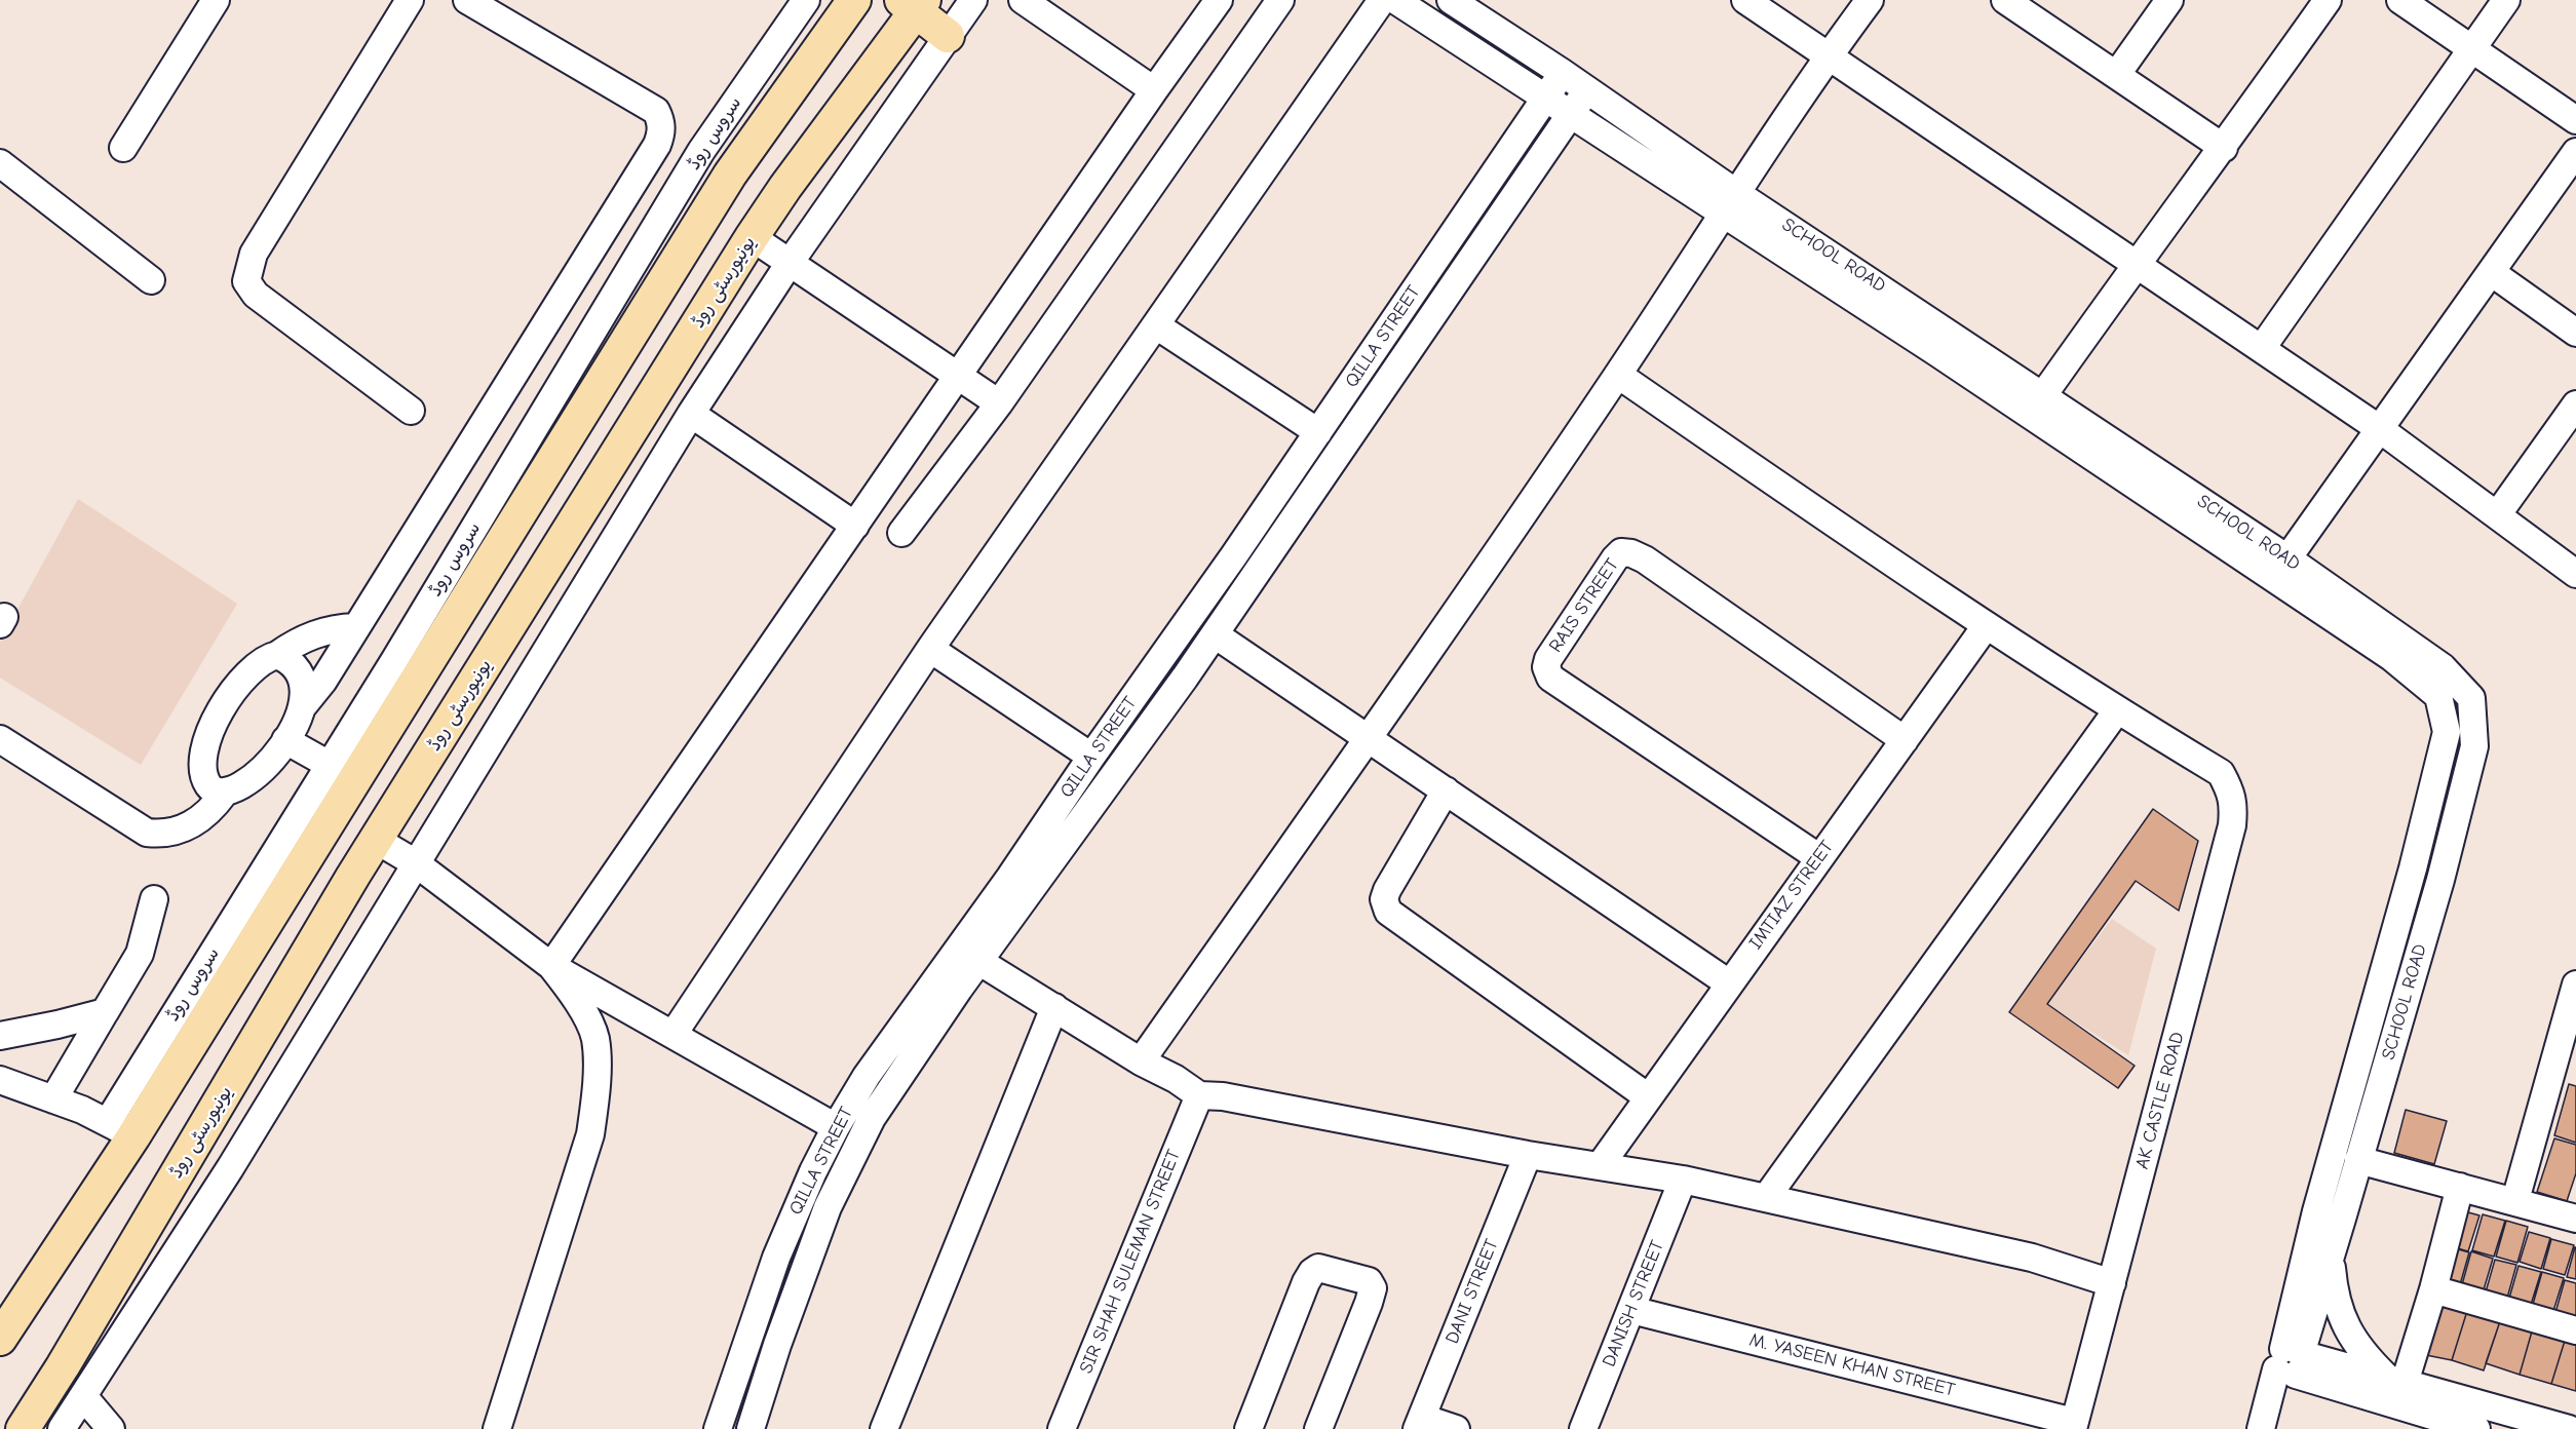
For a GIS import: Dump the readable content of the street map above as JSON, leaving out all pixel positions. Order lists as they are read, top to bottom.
{
  "streets": {
    "main road": ["یونیورسٹی روڈ"],
    "street": [
      "سروس روڈ",
      "SCHOOL ROAD",
      "QILLA STREET",
      "RAIS STREET",
      "IMTIAZ STREET",
      "AK CASTLE ROAD",
      "SIR SHAH SULEMAN STREET",
      "DANI STREET",
      "DANISH STREET",
      "M. YASEEN KHAN STREET"
    ]
  },
  "crossings": [
    ["SCHOOL ROAD", "QILLA STREET"],
    ["RAIS STREET", "IMTIAZ STREET"],
    ["AK CASTLE ROAD", "M. YASEEN KHAN STREET"],
    ["DANISH STREET", "M. YASEEN KHAN STREET"]
  ]
}
